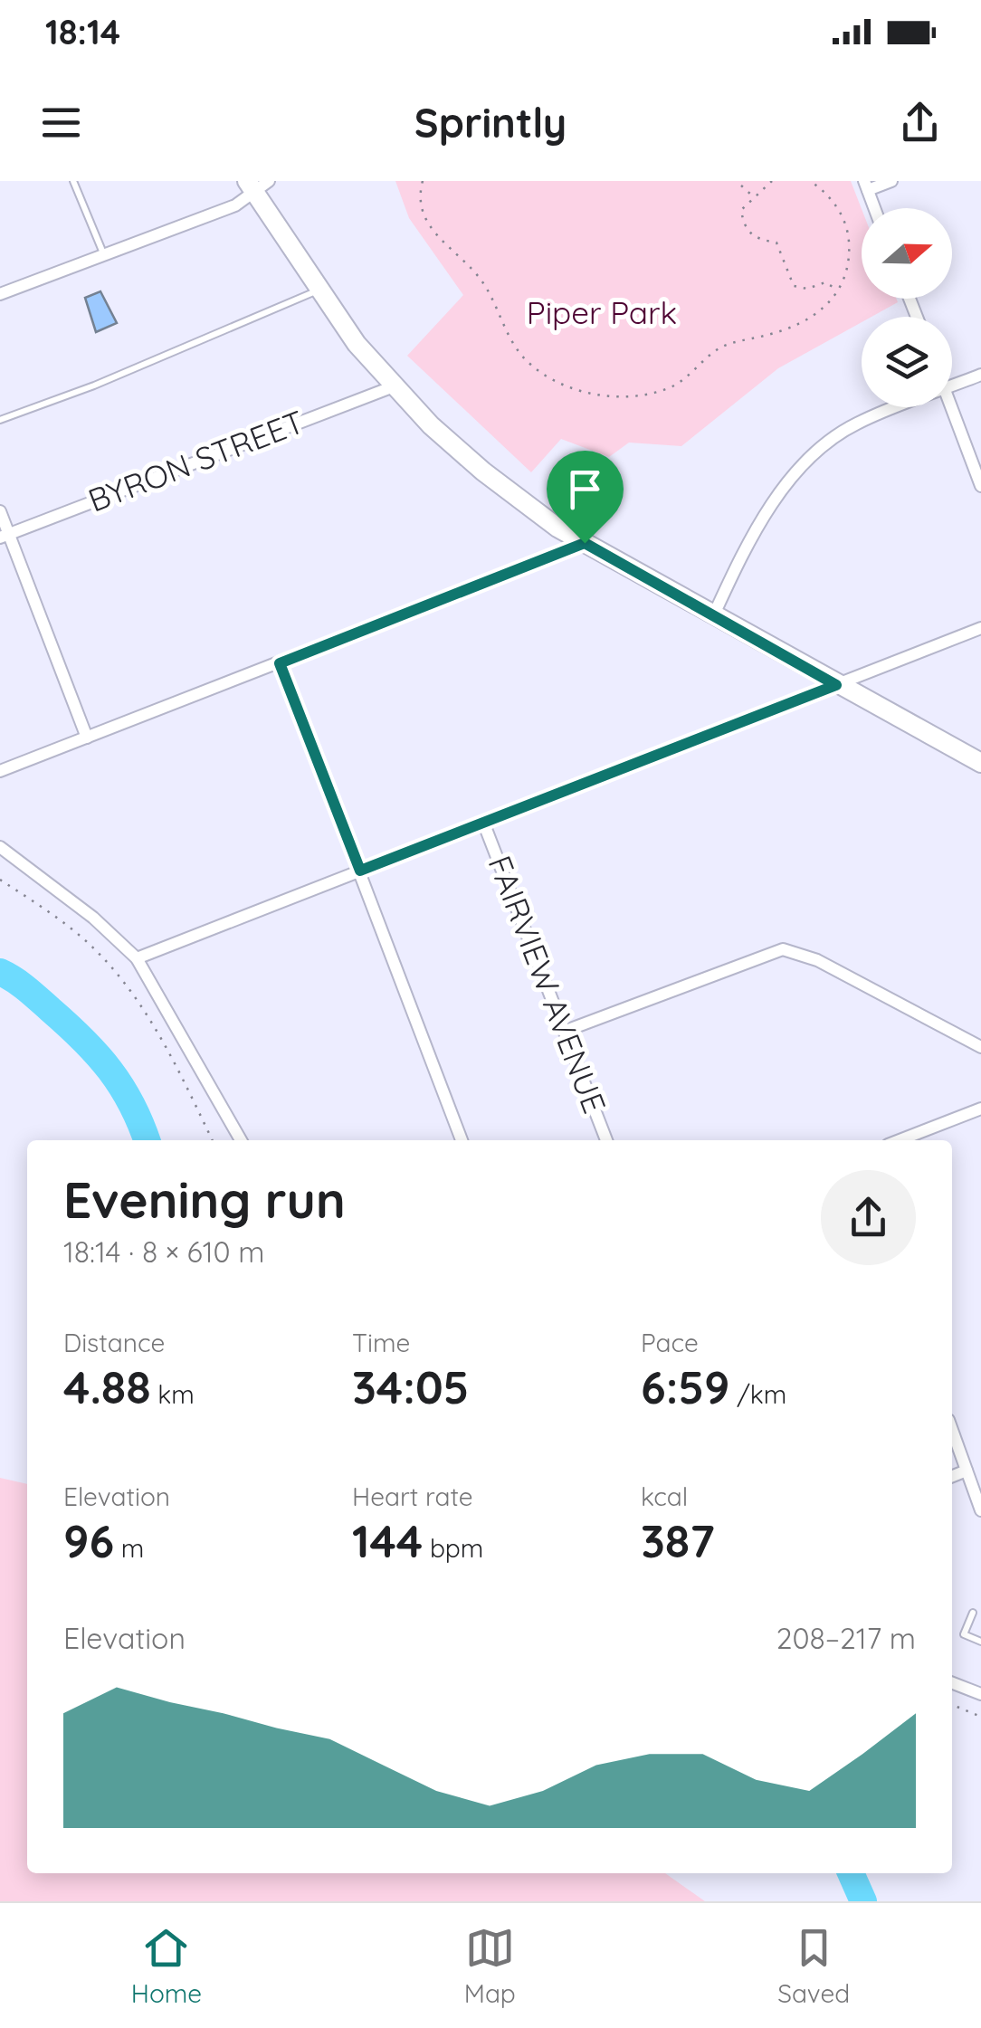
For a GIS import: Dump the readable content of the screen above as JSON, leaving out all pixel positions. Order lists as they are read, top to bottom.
{
  "streets": {
    "street": ["BYRON STREET", "FAIRVIEW AVENUE"]
  },
  "parks": ["Piper Park"],
  "north": "right",
  "page": {
    "status": "18:14",
    "header": "Sprintly",
    "heading": ["Evening run", "18:14 · 8 × 610 m"],
    "stats": [
      ["Distance", "4.88 km"],
      ["Time", "34:05"],
      ["Pace", "6:59 /km"],
      ["Elevation", "96 m"],
      ["Heart rate", "144 bpm"],
      ["kcal", "387"]
    ],
    "chart": ["Elevation", "208–217 m"],
    "tabs": ["Home", "Map", "Saved"]
  }
}
